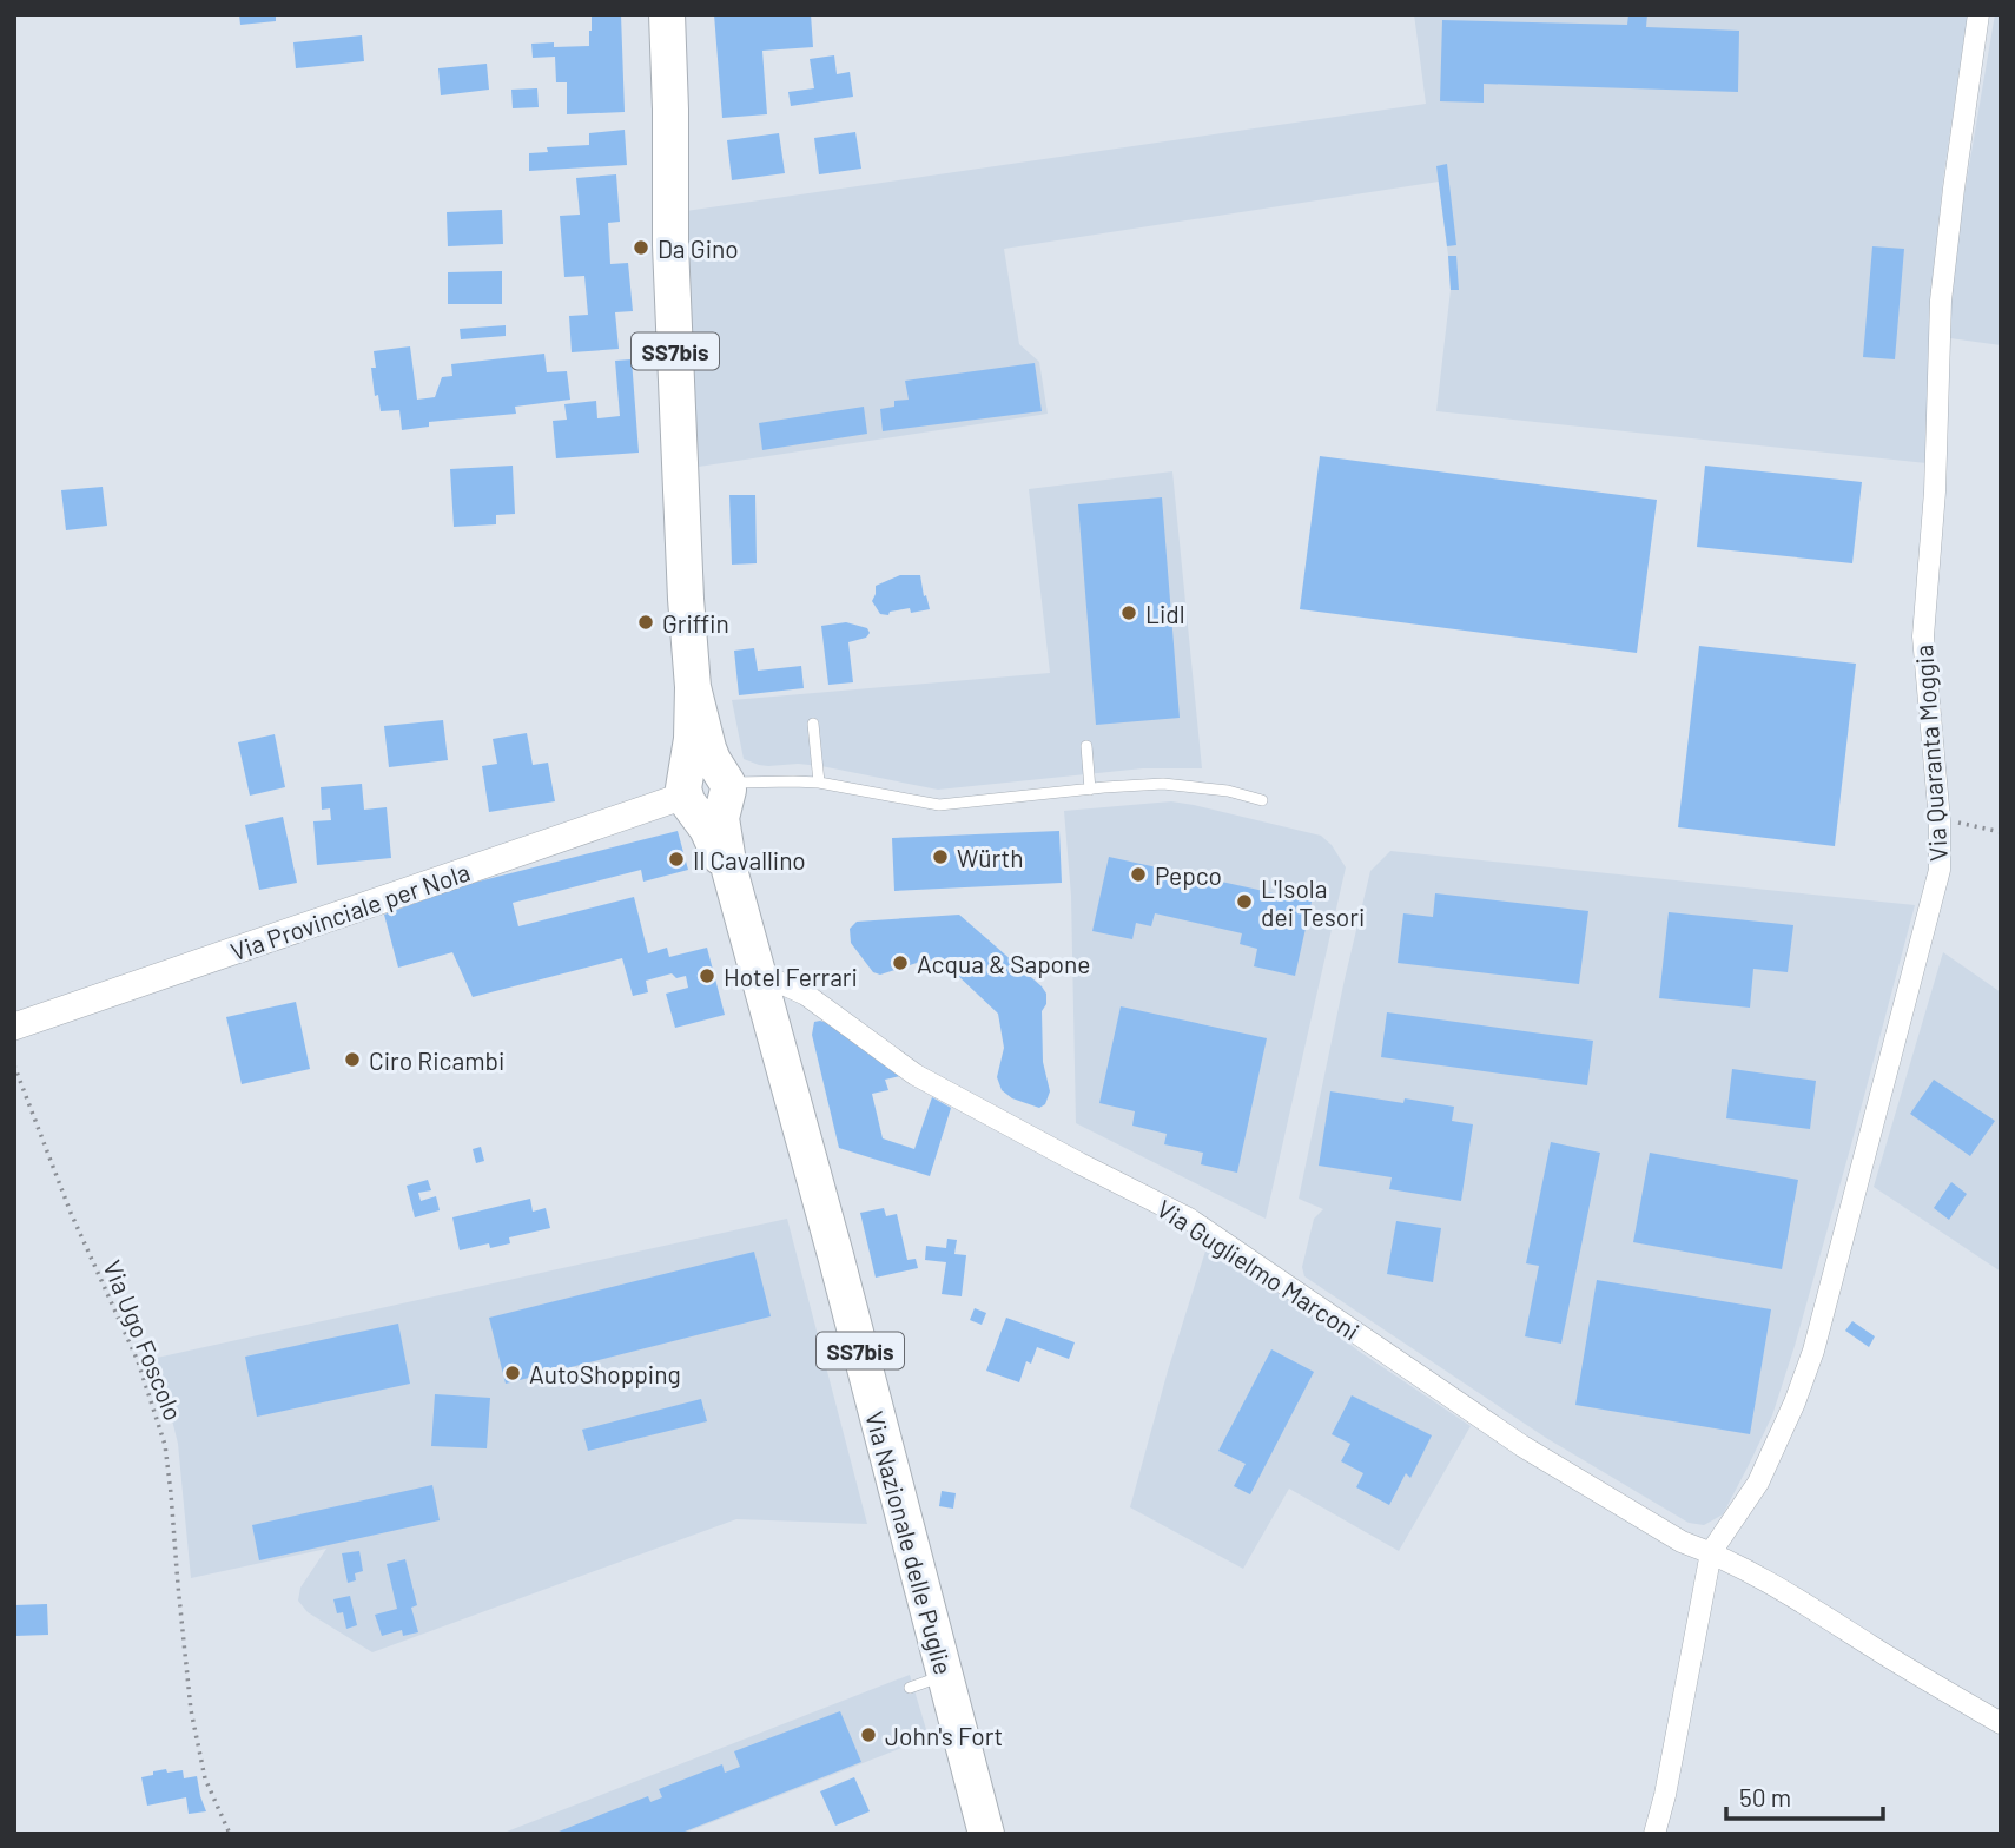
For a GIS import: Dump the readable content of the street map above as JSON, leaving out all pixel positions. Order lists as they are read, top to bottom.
{
  "streets": {
    "main road": ["SS7bis", "Via Nazionale delle Puglie"],
    "street": ["Via Quaranta Moggia", "Via Provinciale per Nola", "Via Guglielmo Marconi"],
    "path": ["Via Ugo Foscolo"]
  },
  "crossings": [
    ["Via Quaranta Moggia", "Via Guglielmo Marconi"],
    ["Via Provinciale per Nola", "Via Nazionale delle Puglie"],
    ["Via Guglielmo Marconi", "Via Nazionale delle Puglie"]
  ],
  "places": [
    "Da Gino",
    "Lidl",
    "Griffin",
    "Würth",
    "Il Cavallino",
    "Pepco",
    "L'Isola dei Tesori",
    "Acqua & Sapone",
    "Hotel Ferrari",
    "Ciro Ricambi",
    "AutoShopping",
    "John's Fort"
  ],
  "scale_bar": "50 m"
}
